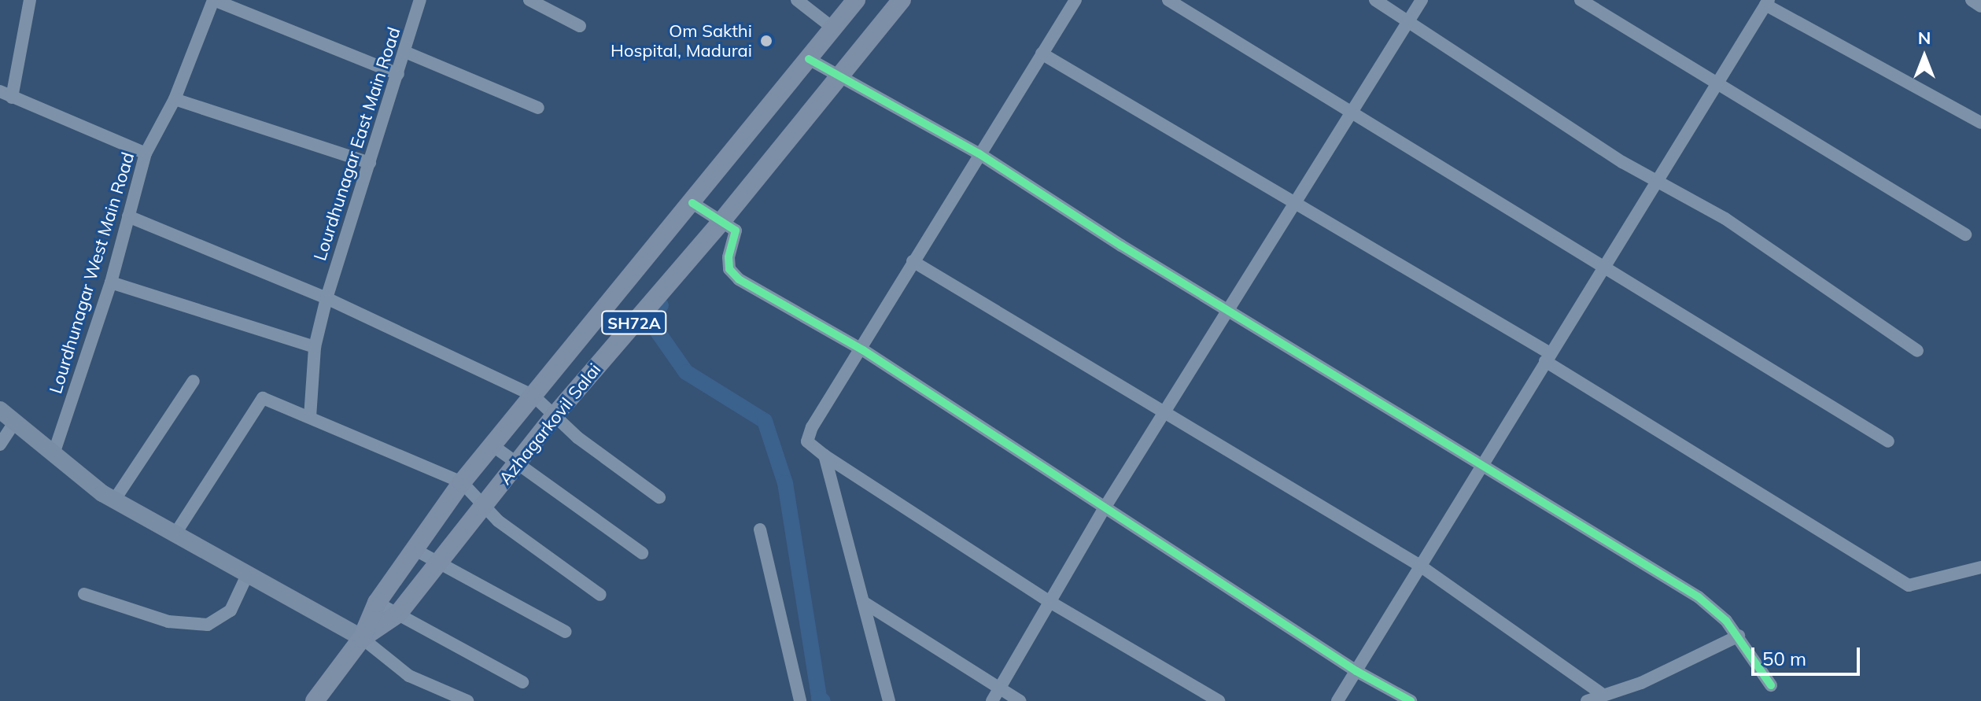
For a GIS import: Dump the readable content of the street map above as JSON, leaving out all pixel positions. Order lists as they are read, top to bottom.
{
  "streets": {
    "main road": ["SH72A", "Azhagarkovil Salai"],
    "street": ["Lourdhunagar East Main Road", "Lourdhunagar West Main Road"]
  },
  "places": ["Om Sakthi Hospital, Madurai"],
  "scale_bar": "50 m",
  "north": "top"
}
